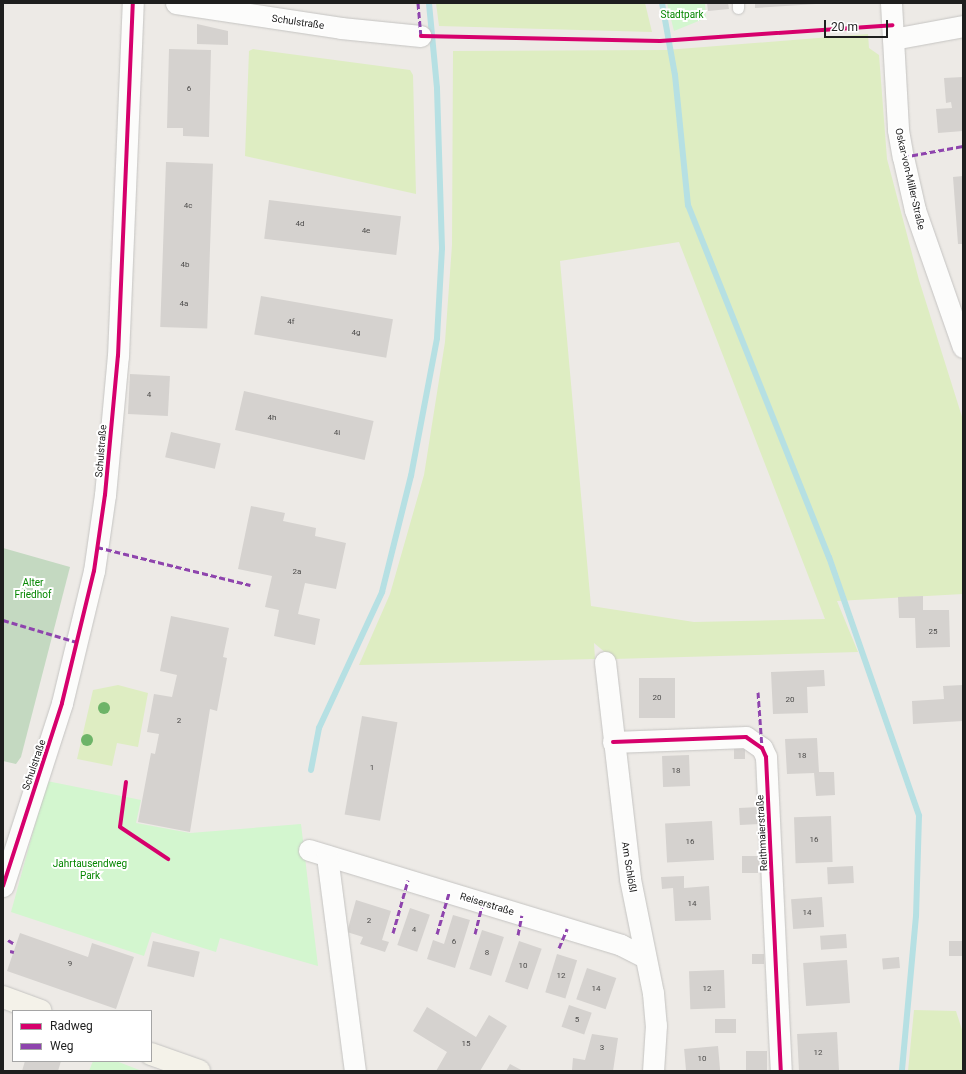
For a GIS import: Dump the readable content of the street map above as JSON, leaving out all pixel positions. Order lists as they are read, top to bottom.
{
  "streets": {
    "street": [
      "Schulstraße",
      "Oskar-von-Miller-Straße",
      "Reithmaierstraße",
      "Am Schlößl",
      "Reiserstraße"
    ]
  },
  "crossings": [
    ["Reithmaierstraße", "Am Schlößl"],
    ["Am Schlößl", "Reiserstraße"]
  ],
  "parks": ["Stadtpark", "Alter Friedhof", "Jahrtausendweg Park"],
  "house_numbers": [
    "6",
    "4c",
    "4d",
    "4e",
    "4b",
    "4a",
    "4f",
    "4g",
    "4",
    "4h",
    "4i",
    "2a",
    "25",
    "20",
    "20",
    "2",
    "18",
    "1",
    "18",
    "16",
    "16",
    "14",
    "14",
    "2",
    "4",
    "6",
    "8",
    "9",
    "10",
    "12",
    "14",
    "12",
    "5",
    "15",
    "3",
    "12",
    "10"
  ],
  "legend": ["Radweg", "Weg"],
  "scale_bar": "20 m"
}
